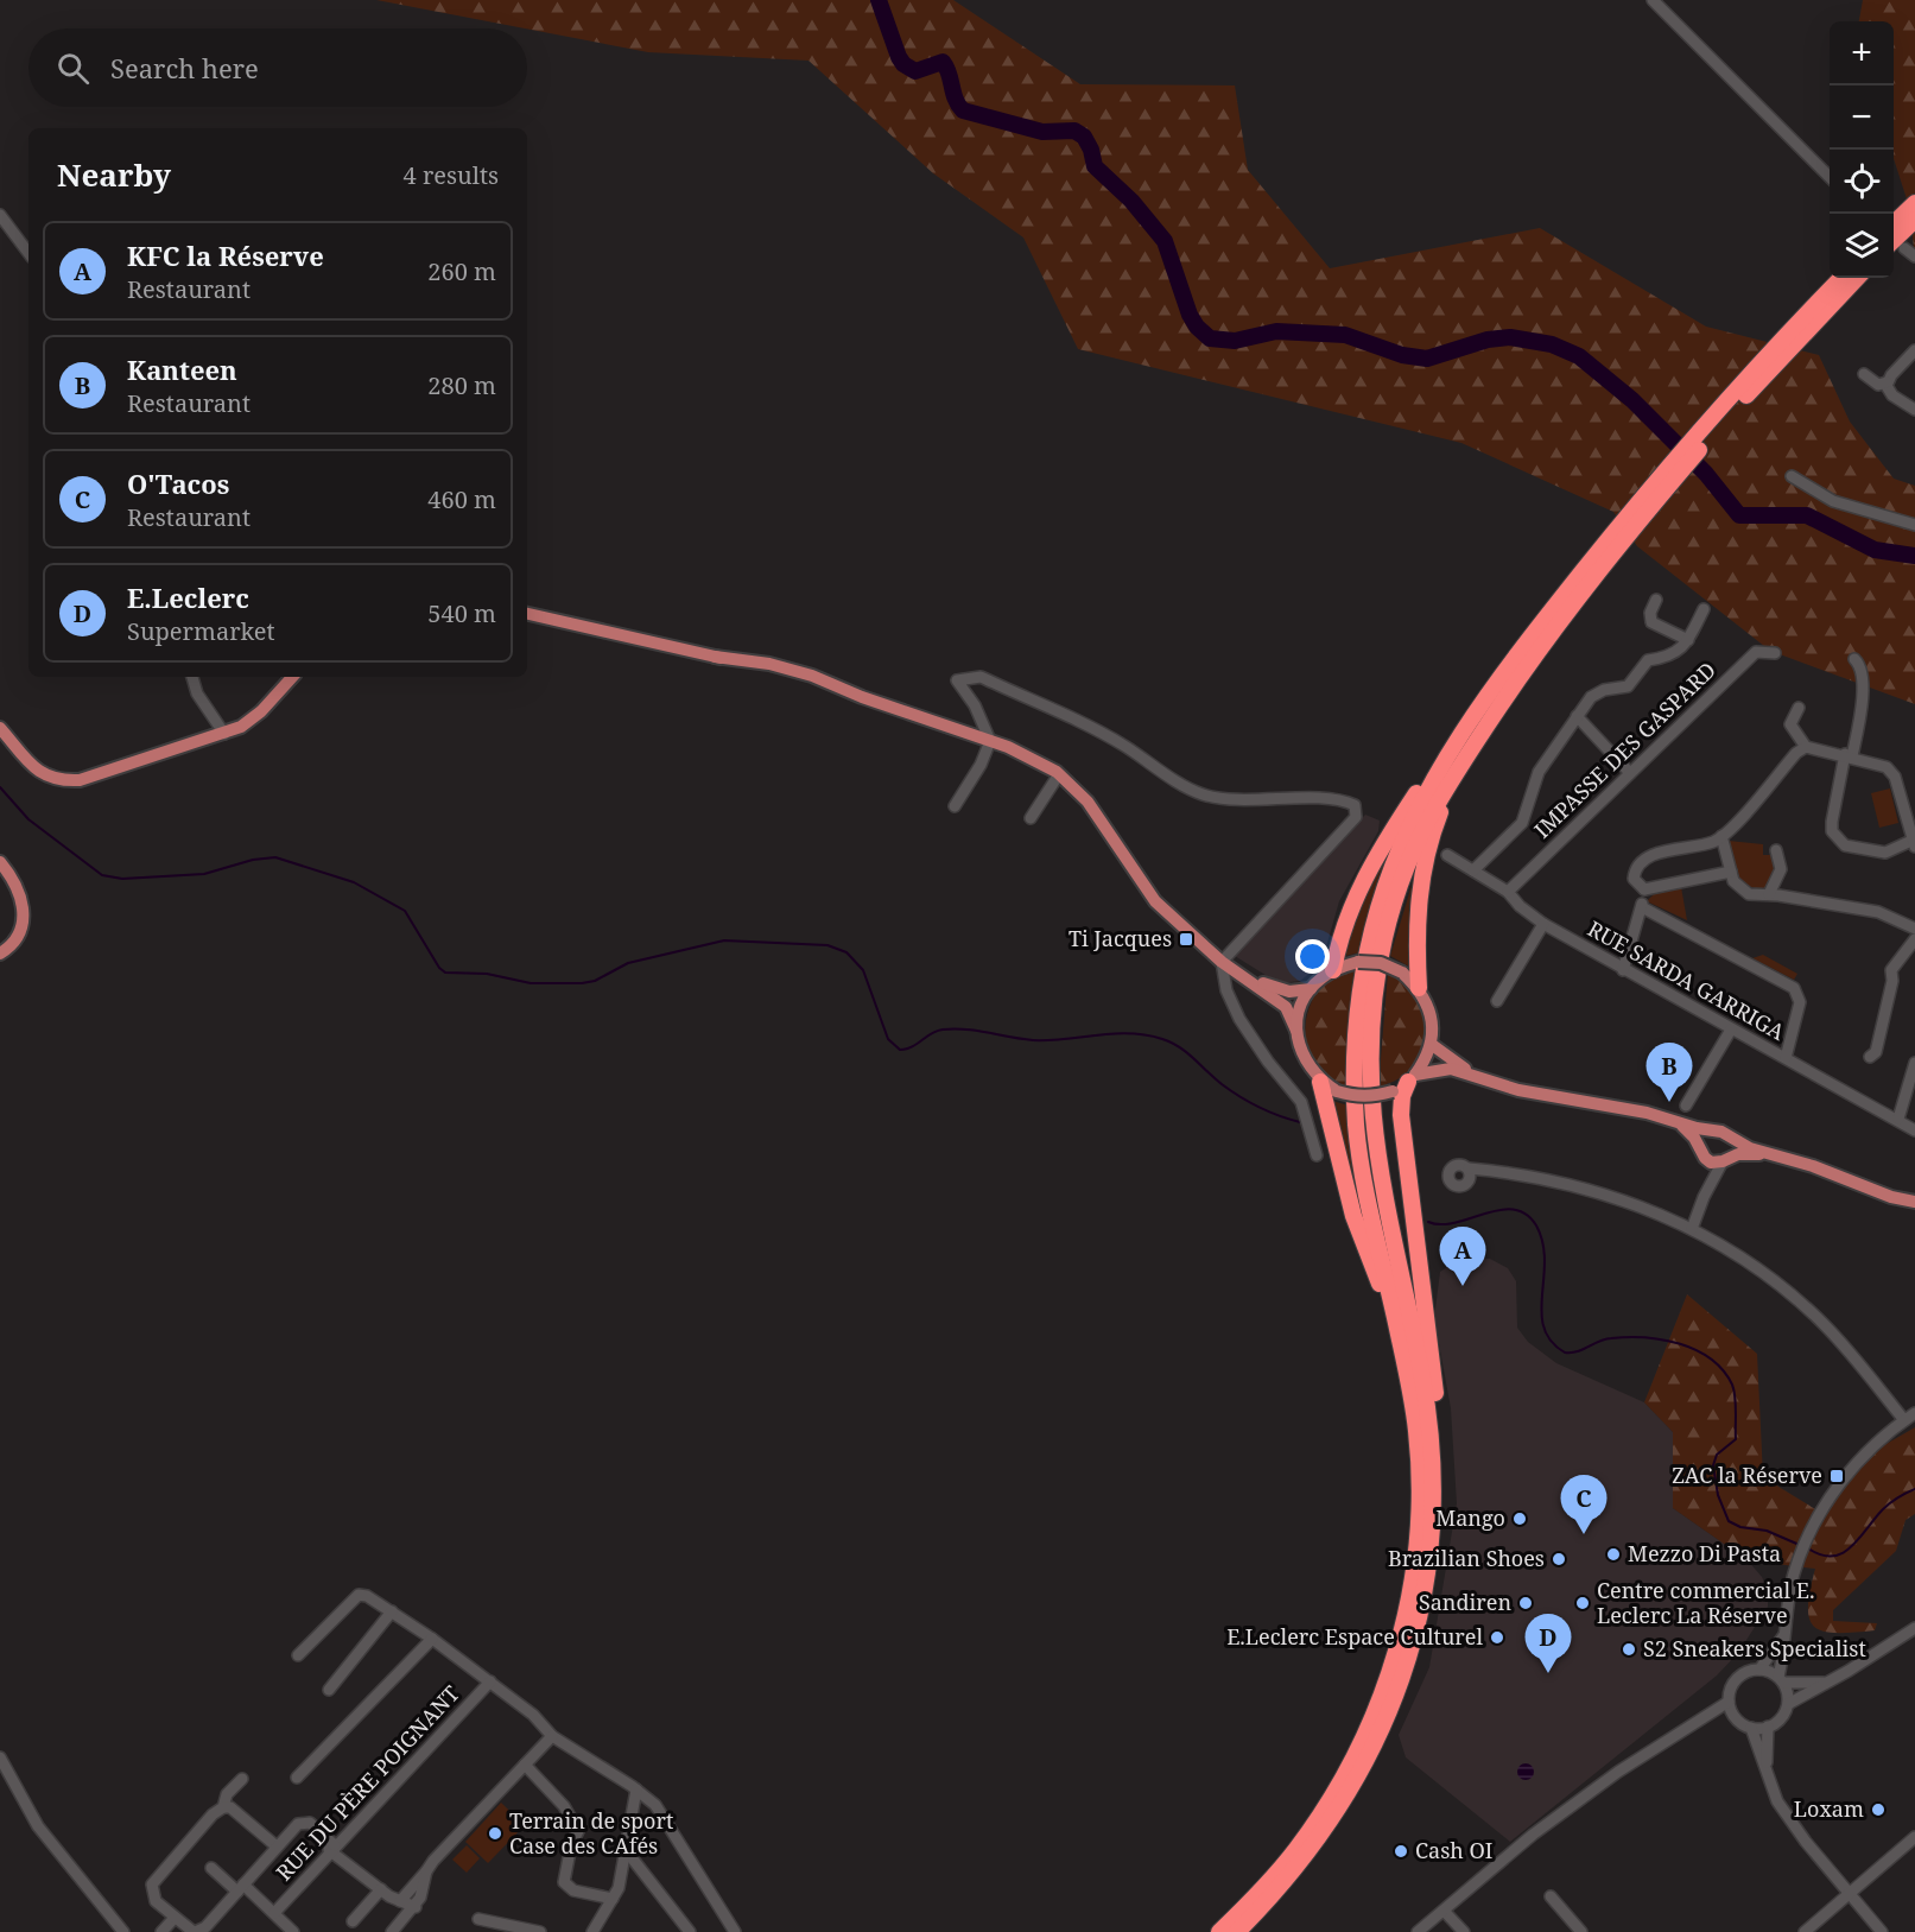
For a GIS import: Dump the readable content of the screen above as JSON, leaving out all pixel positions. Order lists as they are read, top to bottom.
{
  "streets": {
    "street": ["IMPASSE DES GASPARD", "RUE SARDA GARRIGA", "RUE DU PÈRE POIGNANT"]
  },
  "crossings": [
    ["IMPASSE DES GASPARD", "RUE SARDA GARRIGA"]
  ],
  "places": {
    "transit": ["Ti Jacques", "ZAC la Réserve"],
    "other": [
      "Mango",
      "Mezzo Di Pasta",
      "Brazilian Shoes",
      "Sandiren",
      "Centre commercial E. Leclerc La Réserve",
      "E.Leclerc Espace Culturel",
      "S2 Sneakers Specialist",
      "Loxam",
      "Terrain de sport Case des CAfés",
      "Cash OI"
    ]
  },
  "page": {
    "map_buttons": ["+", "−"],
    "search": "Search here",
    "heading": ["Nearby", "4 results"],
    "list": [
      {
        "mark": "A",
        "name": "KFC la Réserve",
        "note": "Restaurant",
        "value": "260 m"
      },
      {
        "mark": "B",
        "name": "Kanteen",
        "note": "Restaurant",
        "value": "280 m"
      },
      {
        "mark": "C",
        "name": "O'Tacos",
        "note": "Restaurant",
        "value": "460 m"
      },
      {
        "mark": "D",
        "name": "E.Leclerc",
        "note": "Supermarket",
        "value": "540 m"
      }
    ],
    "pins": [
      "B",
      "A",
      "C",
      "D"
    ]
  }
}
